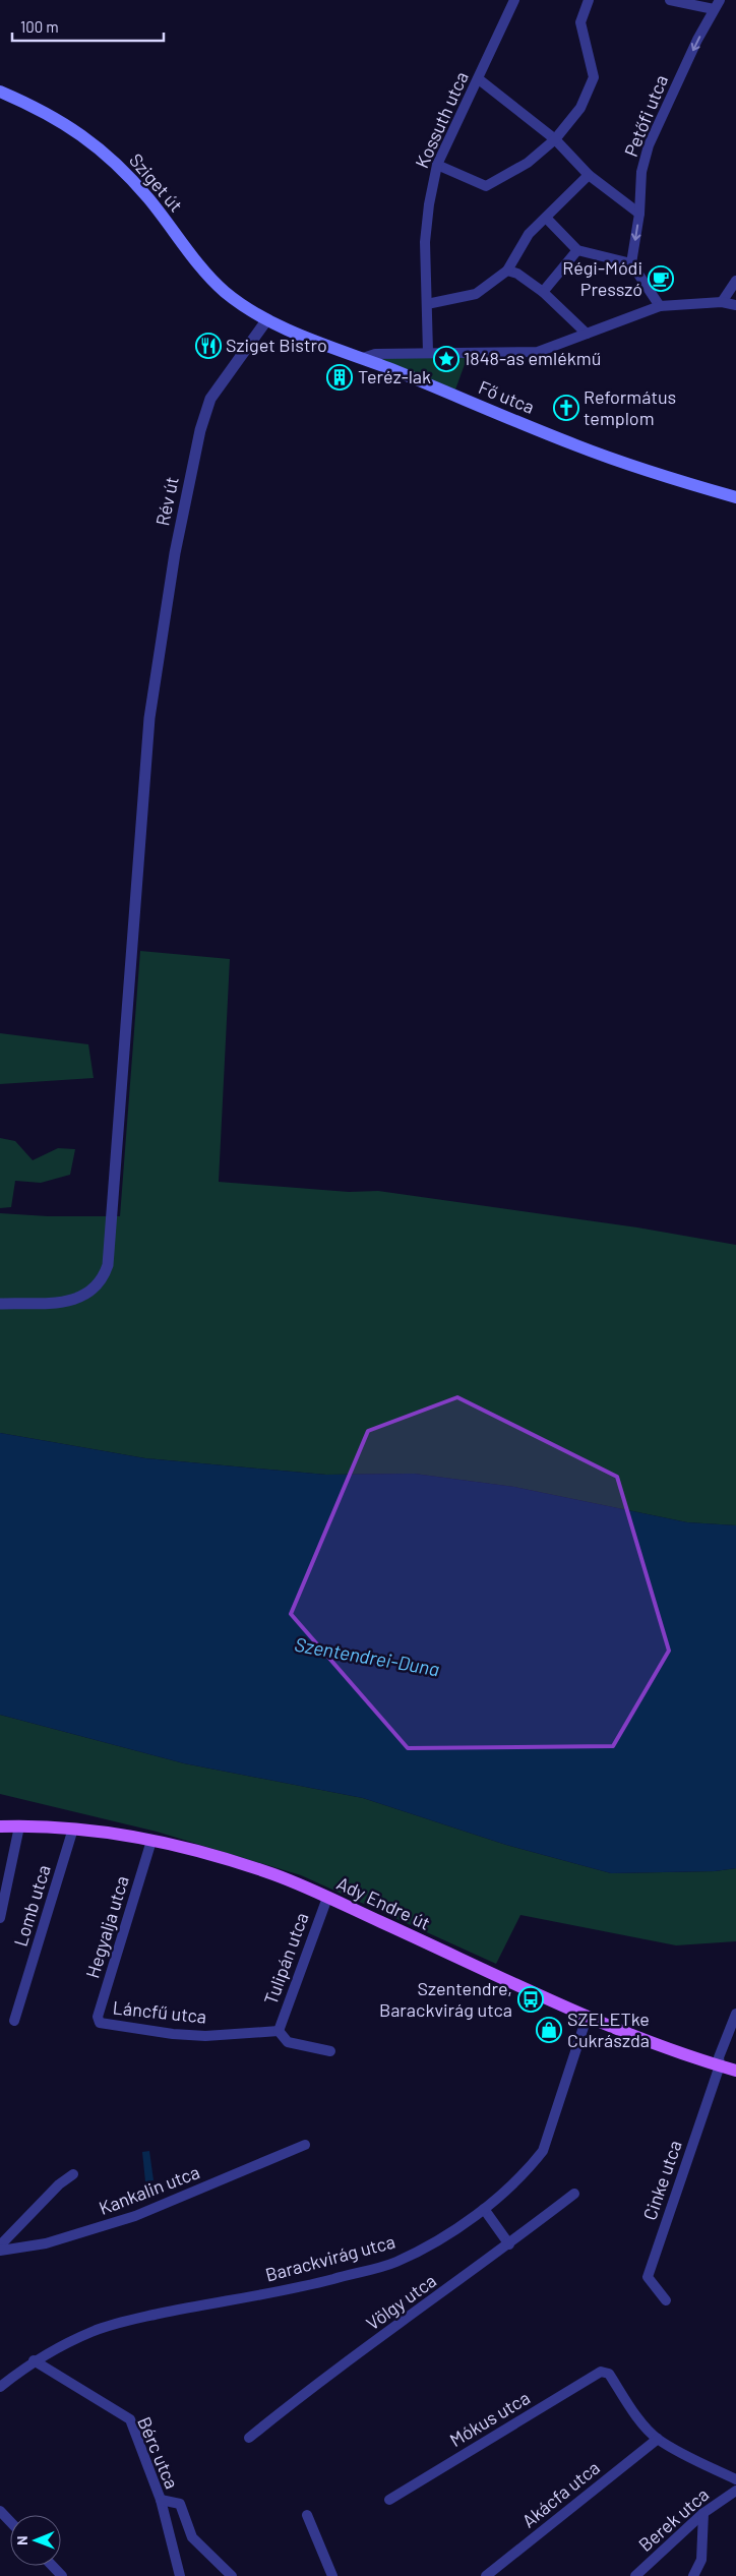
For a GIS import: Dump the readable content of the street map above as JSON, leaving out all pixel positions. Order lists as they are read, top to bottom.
{
  "streets": {
    "main road": ["Sziget út", "Fő utca", "Ady Endre út"],
    "street": [
      "Petőfi utca",
      "Kossuth utca",
      "Rév út",
      "Lomb utca",
      "Hegyalja utca",
      "Tulipán utca",
      "Láncfű utca",
      "Cinke utca",
      "Kankalin utca",
      "Barackvirág utca",
      "Völgy utca",
      "Mókus utca",
      "Bérc utca",
      "Akácfa utca",
      "Berek utca"
    ]
  },
  "crossings": [
    ["Sziget út", "Fő utca"],
    ["Sziget út", "Rév út"],
    ["Fő utca", "Rév út"],
    ["Ady Endre út", "Lomb utca"],
    ["Ady Endre út", "Hegyalja utca"],
    ["Ady Endre út", "Tulipán utca"],
    ["Ady Endre út", "Cinke utca"],
    ["Ady Endre út", "Barackvirág utca"],
    ["Hegyalja utca", "Láncfű utca"],
    ["Tulipán utca", "Láncfű utca"],
    ["Barackvirág utca", "Bérc utca"],
    ["Mókus utca", "Akácfa utca"]
  ],
  "water": ["Szentendrei-Duna"],
  "places": {
    "cafe": ["Régi-Módi Presszó"],
    "restaurant": ["Sziget Bistro"],
    "place": ["1848-as emlékmű"],
    "building": ["Teréz-lak"],
    "church": ["Református templom"],
    "bus stop": ["Szentendre, Barackvirág utca"],
    "shop": ["SZELETke Cukrászda"]
  },
  "scale_bar": "100 m",
  "north": "left"
}
